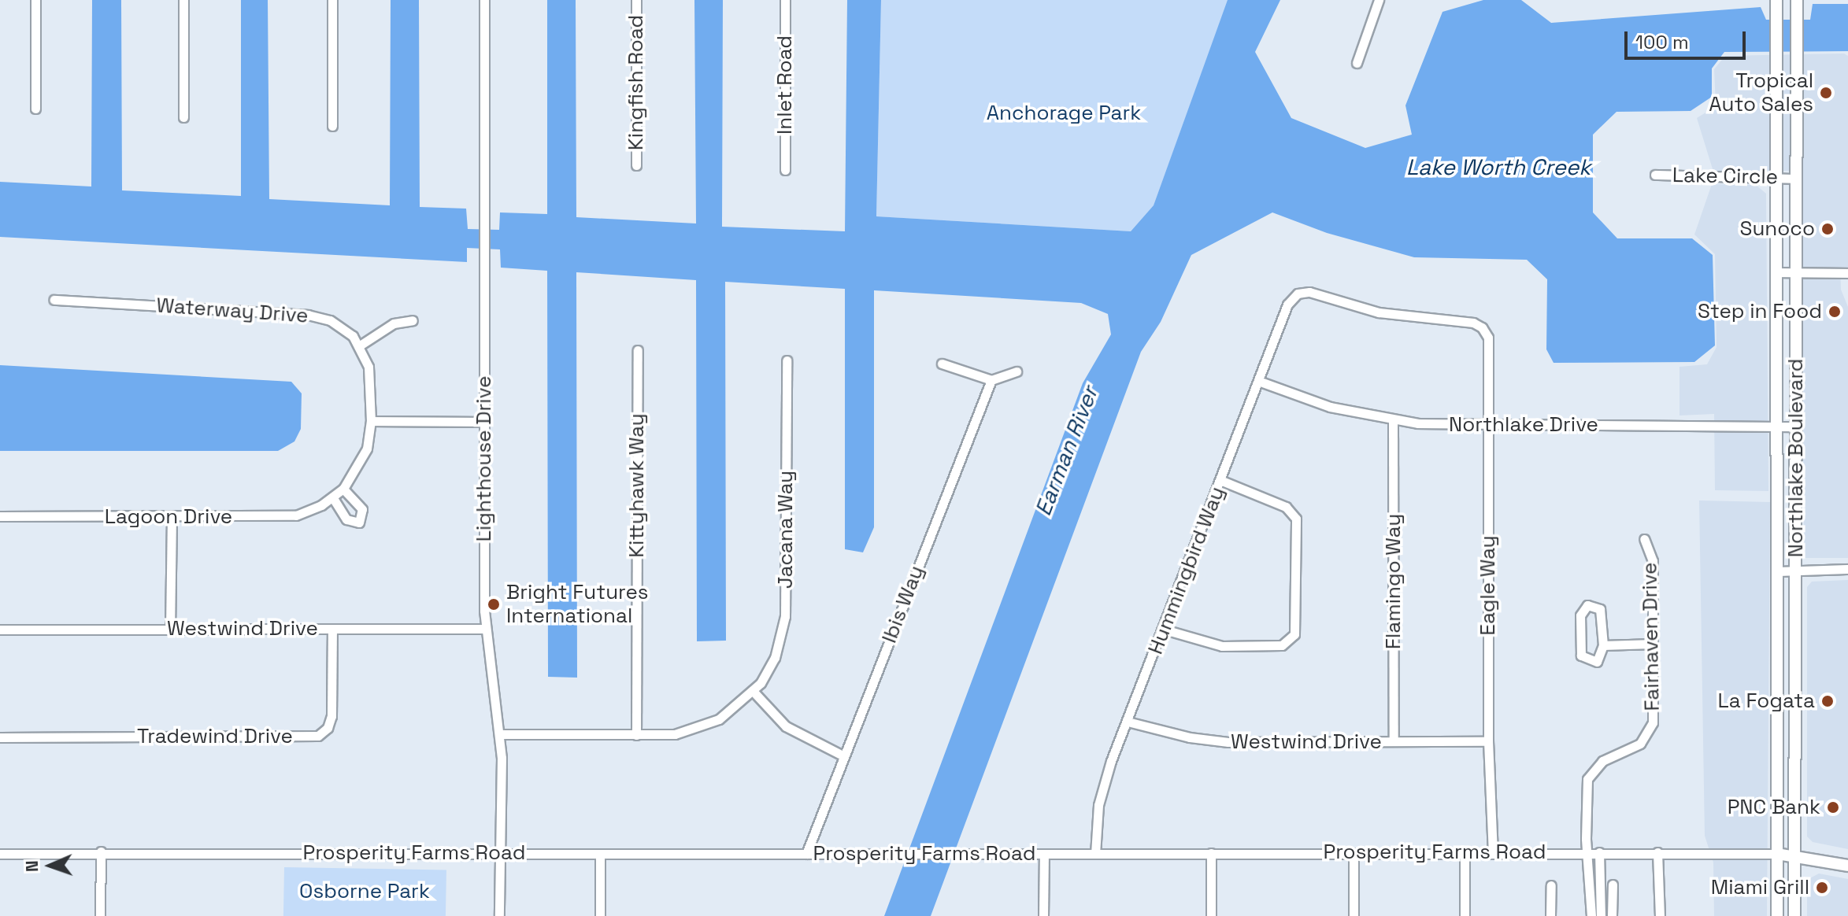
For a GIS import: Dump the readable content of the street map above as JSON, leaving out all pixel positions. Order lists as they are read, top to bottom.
{
  "streets": {
    "main road": ["Northlake Boulevard", "Prosperity Farms Road"],
    "street": [
      "Kingfish Road",
      "Inlet Road",
      "Lake Circle",
      "Waterway Drive",
      "Northlake Drive",
      "Lighthouse Drive",
      "Kittyhawk Way",
      "Lagoon Drive",
      "Jacana Way",
      "Hummingbird Way",
      "Flamingo Way",
      "Eagle Way",
      "Ibis Way",
      "Westwind Drive",
      "Fairhaven Drive",
      "Tradewind Drive"
    ]
  },
  "crossings": [
    ["Lake Circle", "Northlake Boulevard"],
    ["Waterway Drive", "Lagoon Drive"],
    ["Northlake Drive", "Northlake Boulevard"],
    ["Northlake Drive", "Hummingbird Way"],
    ["Northlake Drive", "Flamingo Way"],
    ["Northlake Drive", "Eagle Way"],
    ["Northlake Boulevard", "Prosperity Farms Road"],
    ["Lighthouse Drive", "Westwind Drive"],
    ["Lighthouse Drive", "Prosperity Farms Road"],
    ["Hummingbird Way", "Eagle Way"],
    ["Hummingbird Way", "Westwind Drive"],
    ["Hummingbird Way", "Prosperity Farms Road"],
    ["Flamingo Way", "Westwind Drive"],
    ["Eagle Way", "Westwind Drive"],
    ["Eagle Way", "Prosperity Farms Road"],
    ["Ibis Way", "Prosperity Farms Road"],
    ["Westwind Drive", "Tradewind Drive"],
    ["Fairhaven Drive", "Prosperity Farms Road"]
  ],
  "water": ["Lake Worth Creek", "Earman River"],
  "parks": ["Anchorage Park", "Osborne Park"],
  "places": [
    "Tropical Auto Sales",
    "Sunoco",
    "Step in Food",
    "Bright Futures International",
    "La Fogata",
    "PNC Bank",
    "Miami Grill"
  ],
  "scale_bar": "100 m",
  "north": "left"
}
